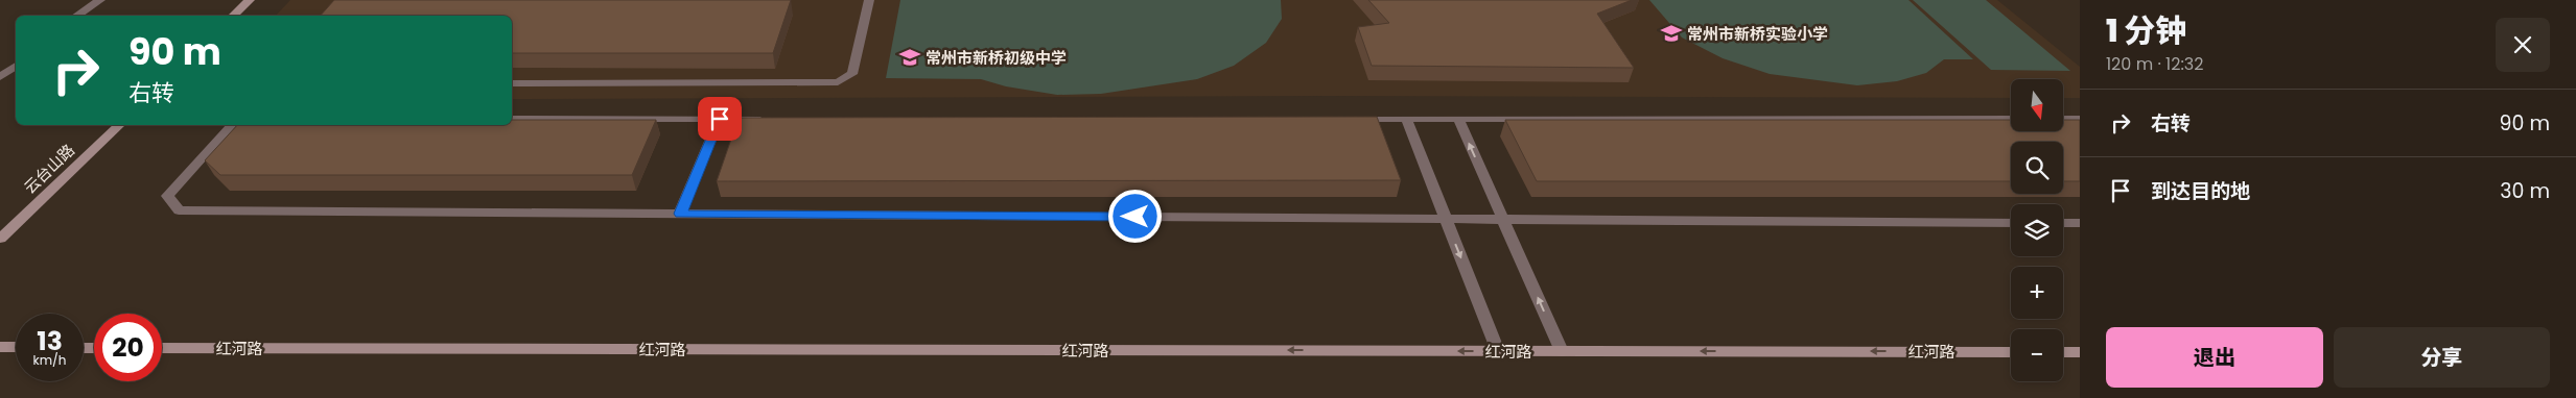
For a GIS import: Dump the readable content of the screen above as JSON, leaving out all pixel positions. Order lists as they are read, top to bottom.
{
  "streets": {
    "street": ["云台山路", "红河路"]
  },
  "one_way": ["红河路"],
  "places": {
    "school or university": ["常州市新桥实验小学", "常州市新桥初级中学"]
  },
  "north": "bottom",
  "page": {
    "heading": ["1 分钟", "120 m · 12:32"],
    "turn": ["90 m", "右转"],
    "map_buttons": ["+", "−"],
    "list": [
      {
        "name": "右转",
        "value": "90 m"
      },
      {
        "name": "到达目的地",
        "value": "30 m"
      }
    ],
    "speed": "13 km/h",
    "limit": "20",
    "buttons": ["退出", "分享"]
  }
}
